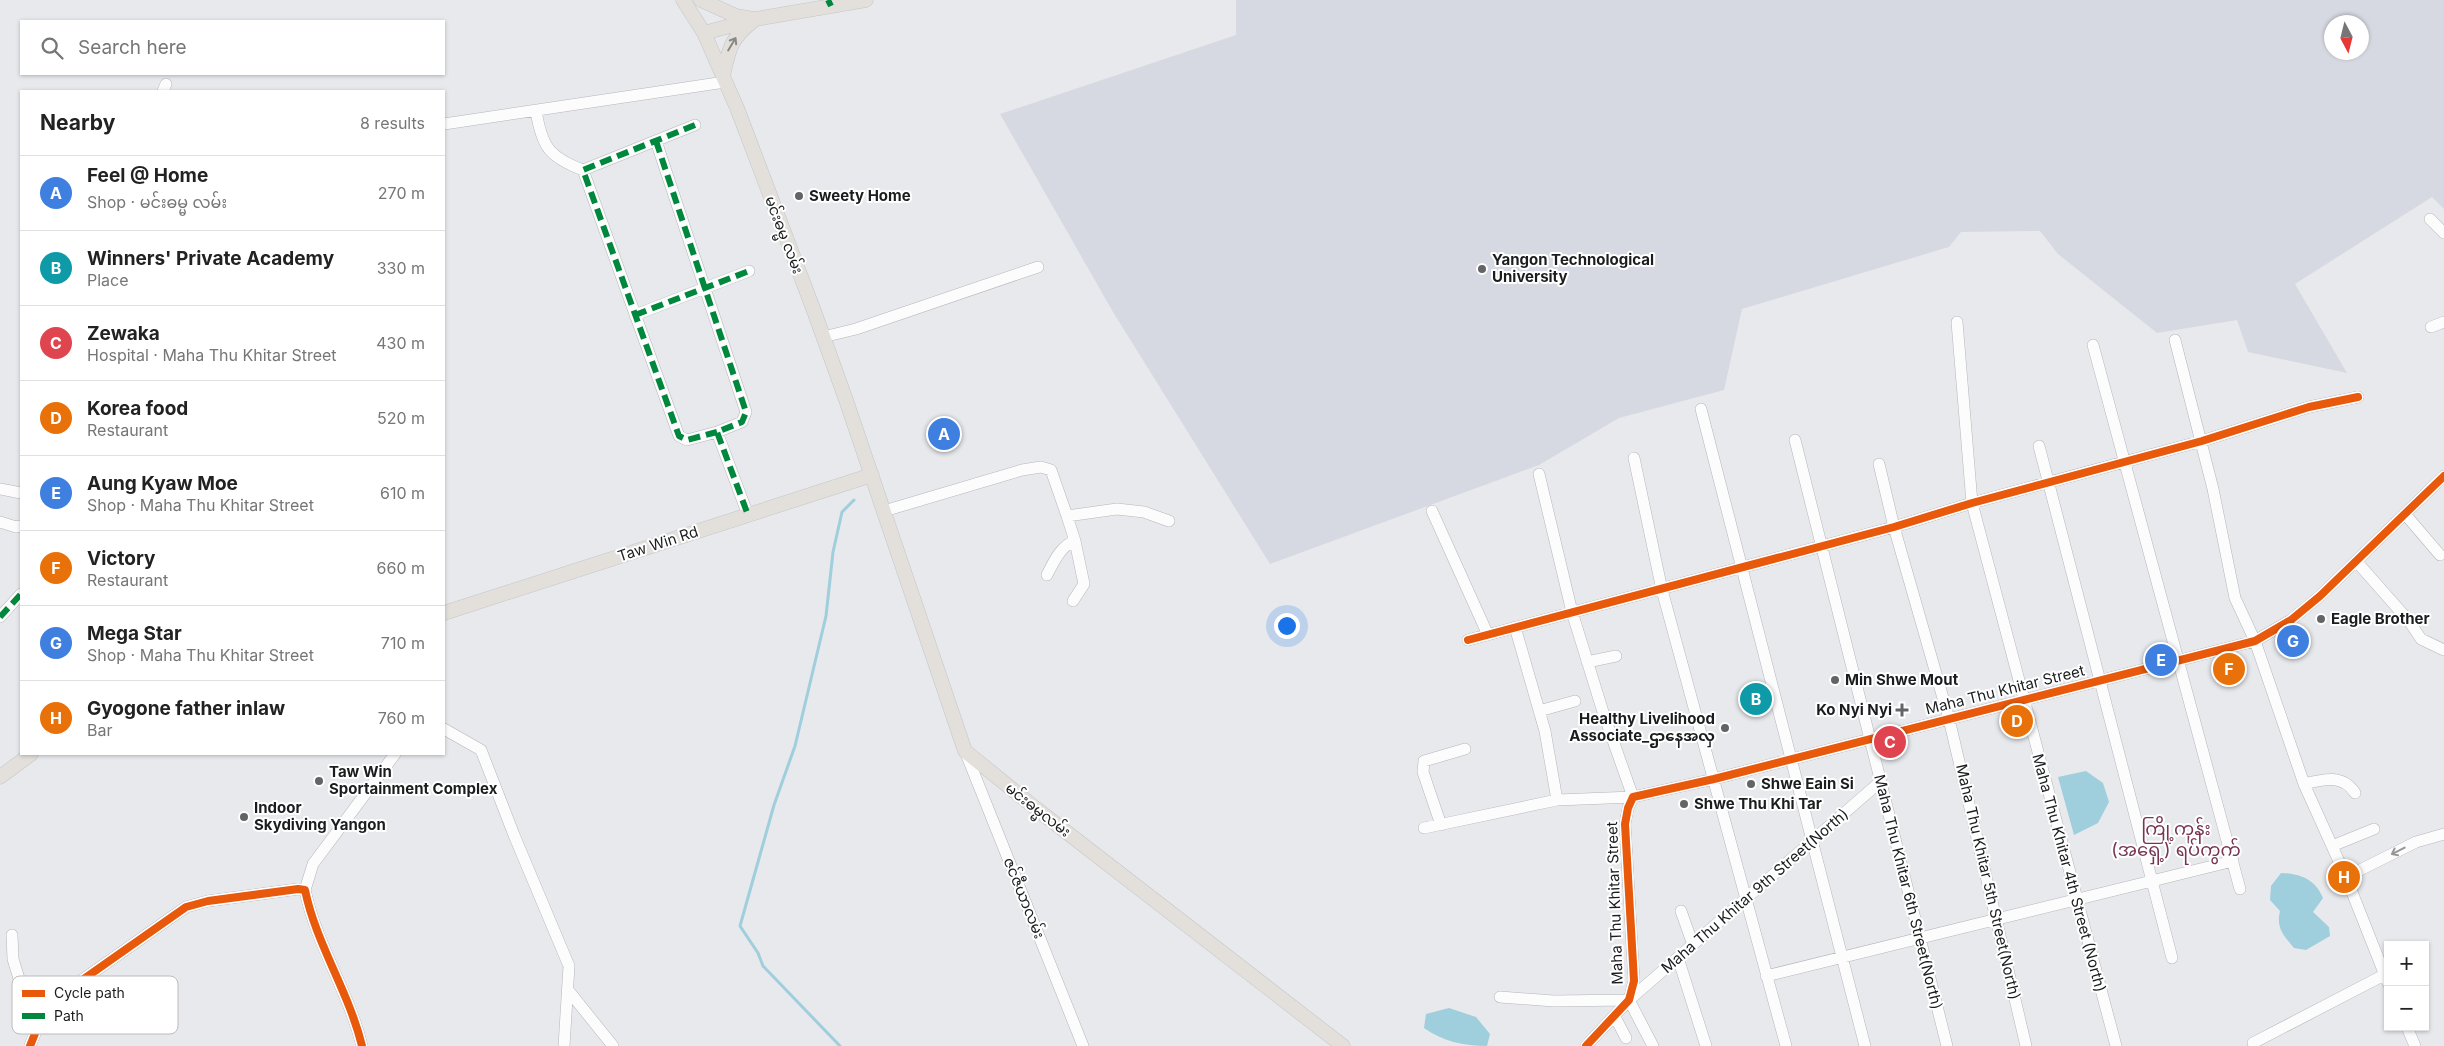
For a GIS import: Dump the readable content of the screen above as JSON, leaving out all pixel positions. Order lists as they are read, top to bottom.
{
  "streets": {
    "main road": ["မင်းဓမ္မ လမ်း", "Taw Win Rd", "မင်းဓမ္မလမ်း"],
    "street": [
      "Maha Thu Khitar Street",
      "Maha Thu Khitar 4th Street (North)",
      "Maha Thu Khitar 5th Street(North)",
      "Maha Thu Khitar 9th Street(North)",
      "Maha Thu Khitar 6th Street(North)",
      "ဇင်ဇီယာလမ်း"
    ]
  },
  "crossings": [
    ["မင်းဓမ္မ လမ်း", "Taw Win Rd"],
    ["Maha Thu Khitar Street", "Maha Thu Khitar 4th Street (North)"],
    ["Maha Thu Khitar Street", "Maha Thu Khitar 5th Street(North)"],
    ["Maha Thu Khitar Street", "Maha Thu Khitar 9th Street(North)"],
    ["Maha Thu Khitar Street", "Maha Thu Khitar 6th Street(North)"],
    ["မင်းဓမ္မလမ်း", "ဇင်ဇီယာလမ်း"],
    ["Maha Thu Khitar 9th Street(North)", "Maha Thu Khitar 6th Street(North)"]
  ],
  "districts": ["ကြို့ကုန်း (အရှေ့) ရပ်ကွက်"],
  "places": {
    "other": [
      "Sweety Home",
      "Yangon Technological University",
      "Eagle Brother",
      "Min Shwe Mout",
      "Healthy Livelihood Associate_ဌာနေအလှ",
      "Taw Win Sportainment Complex",
      "Shwe Eain Si",
      "Shwe Thu Khi Tar",
      "Indoor Skydiving Yangon"
    ],
    "health": ["Ko Nyi Nyi"]
  },
  "legend": ["Cycle path", "Path"],
  "north": "bottom",
  "page": {
    "search": "Search here",
    "heading": ["Nearby", "8 results"],
    "list": [
      {
        "mark": "A",
        "name": "Feel @ Home",
        "note": "Shop · မင်းဓမ္မ လမ်း",
        "value": "270 m"
      },
      {
        "mark": "B",
        "name": "Winners' Private Academy",
        "note": "Place",
        "value": "330 m"
      },
      {
        "mark": "C",
        "name": "Zewaka",
        "note": "Hospital · Maha Thu Khitar Street",
        "value": "430 m"
      },
      {
        "mark": "D",
        "name": "Korea food",
        "note": "Restaurant",
        "value": "520 m"
      },
      {
        "mark": "E",
        "name": "Aung Kyaw Moe",
        "note": "Shop · Maha Thu Khitar Street",
        "value": "610 m"
      },
      {
        "mark": "F",
        "name": "Victory",
        "note": "Restaurant",
        "value": "660 m"
      },
      {
        "mark": "G",
        "name": "Mega Star",
        "note": "Shop · Maha Thu Khitar Street",
        "value": "710 m"
      },
      {
        "mark": "H",
        "name": "Gyogone father inlaw",
        "note": "Bar",
        "value": "760 m"
      }
    ],
    "pins": [
      "A",
      "G",
      "E",
      "F",
      "B",
      "D",
      "C",
      "H"
    ],
    "map_buttons": ["+", "−"]
  }
}
